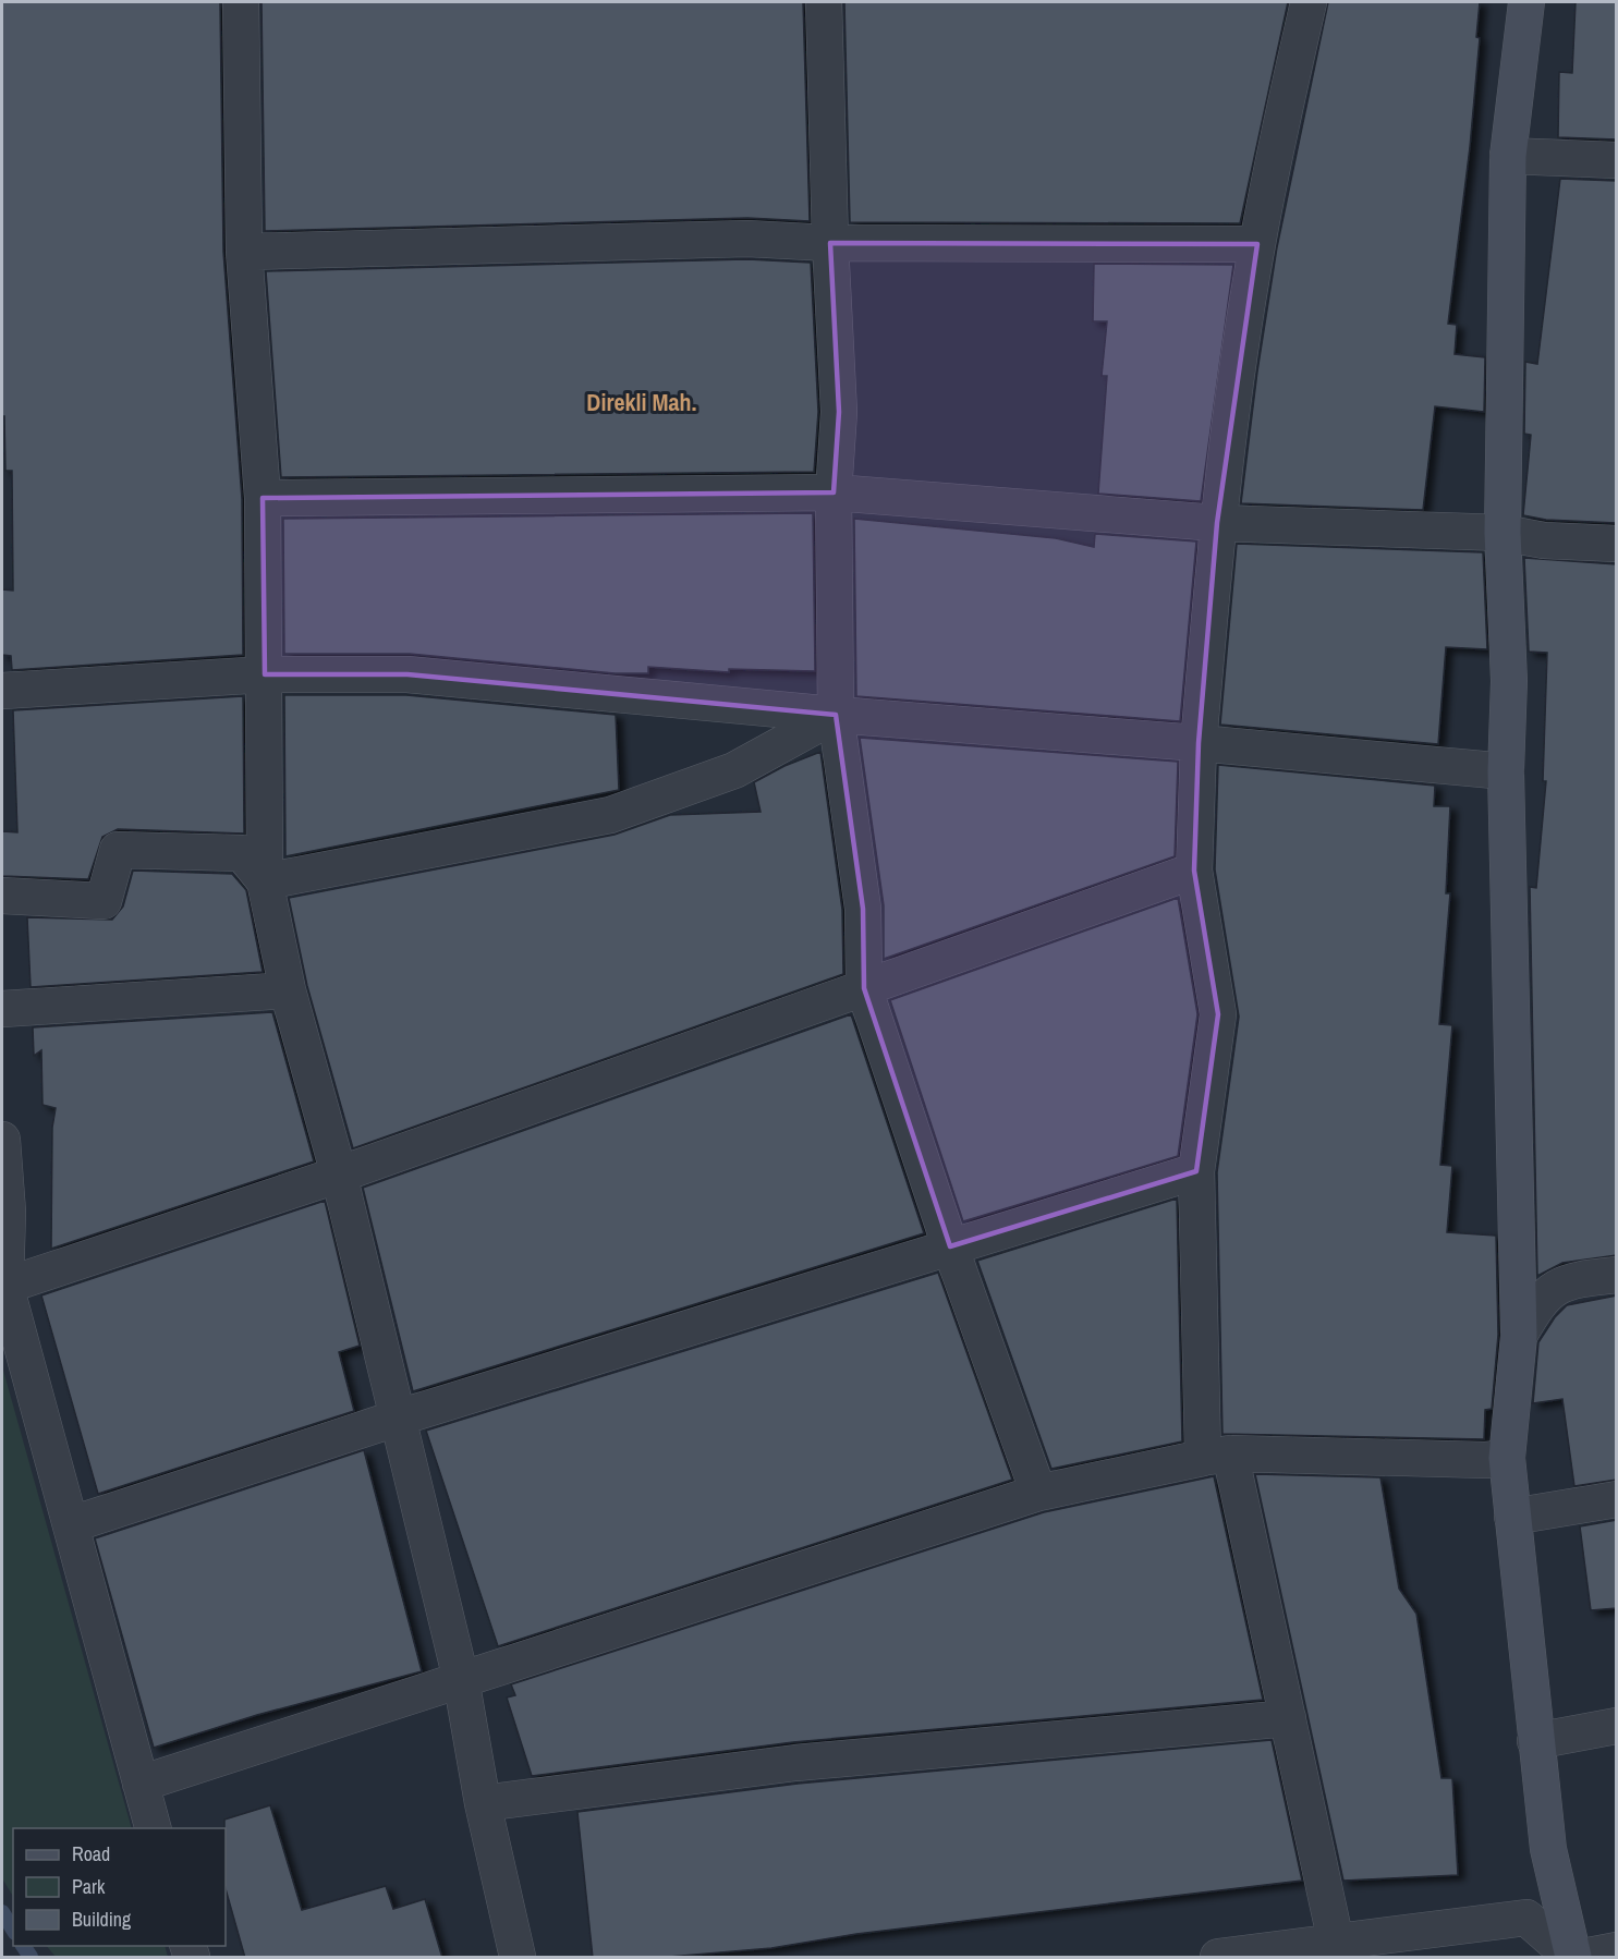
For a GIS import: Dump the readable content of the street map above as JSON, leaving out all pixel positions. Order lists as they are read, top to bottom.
{
  "districts": ["Direkli Mah."],
  "legend": ["Road", "Park", "Building"]
}
